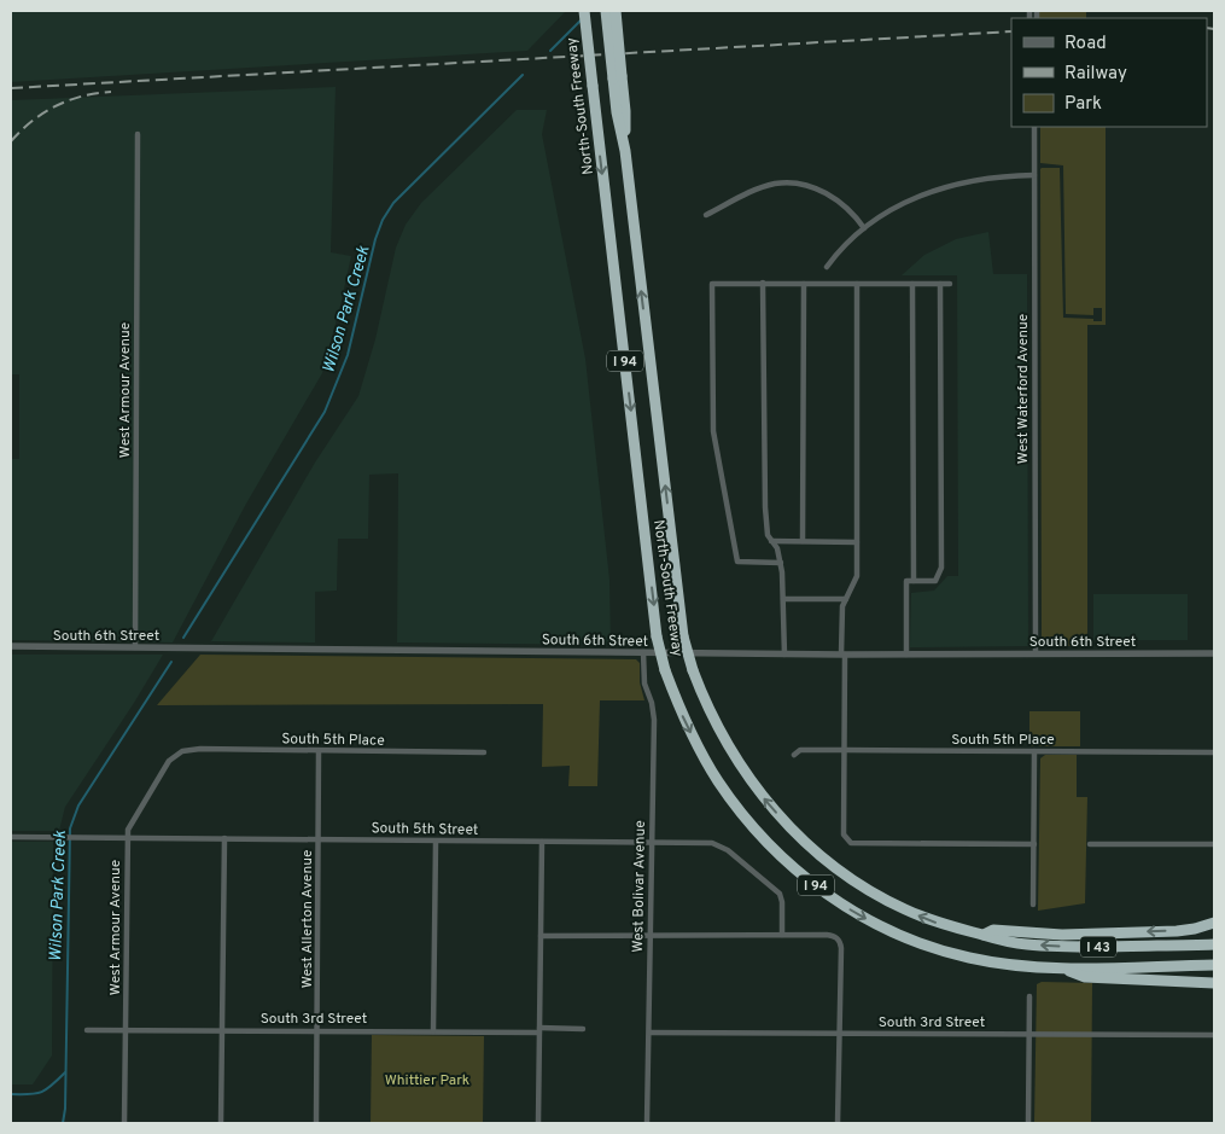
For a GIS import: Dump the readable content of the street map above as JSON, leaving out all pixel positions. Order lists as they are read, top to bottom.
{
  "streets": {
    "highway": ["North-South Freeway", "I 94", "I 43"],
    "street": [
      "West Waterford Avenue",
      "West Armour Avenue",
      "South 6th Street",
      "South 5th Place",
      "South 5th Street",
      "West Bolivar Avenue",
      "West Allerton Avenue",
      "South 3rd Street"
    ]
  },
  "crossings": [
    ["West Waterford Avenue", "South 6th Street"],
    ["West Armour Avenue", "South 6th Street"],
    ["West Armour Avenue", "South 5th Place"],
    ["West Armour Avenue", "South 5th Street"],
    ["West Armour Avenue", "South 3rd Street"],
    ["South 6th Street", "West Bolivar Avenue"],
    ["South 5th Place", "West Allerton Avenue"],
    ["South 5th Street", "West Bolivar Avenue"],
    ["South 5th Street", "West Allerton Avenue"],
    ["West Bolivar Avenue", "South 3rd Street"],
    ["West Allerton Avenue", "South 3rd Street"]
  ],
  "water": ["Wilson Park Creek"],
  "parks": ["Whittier Park"],
  "legend": ["Road", "Railway", "Park"]
}
